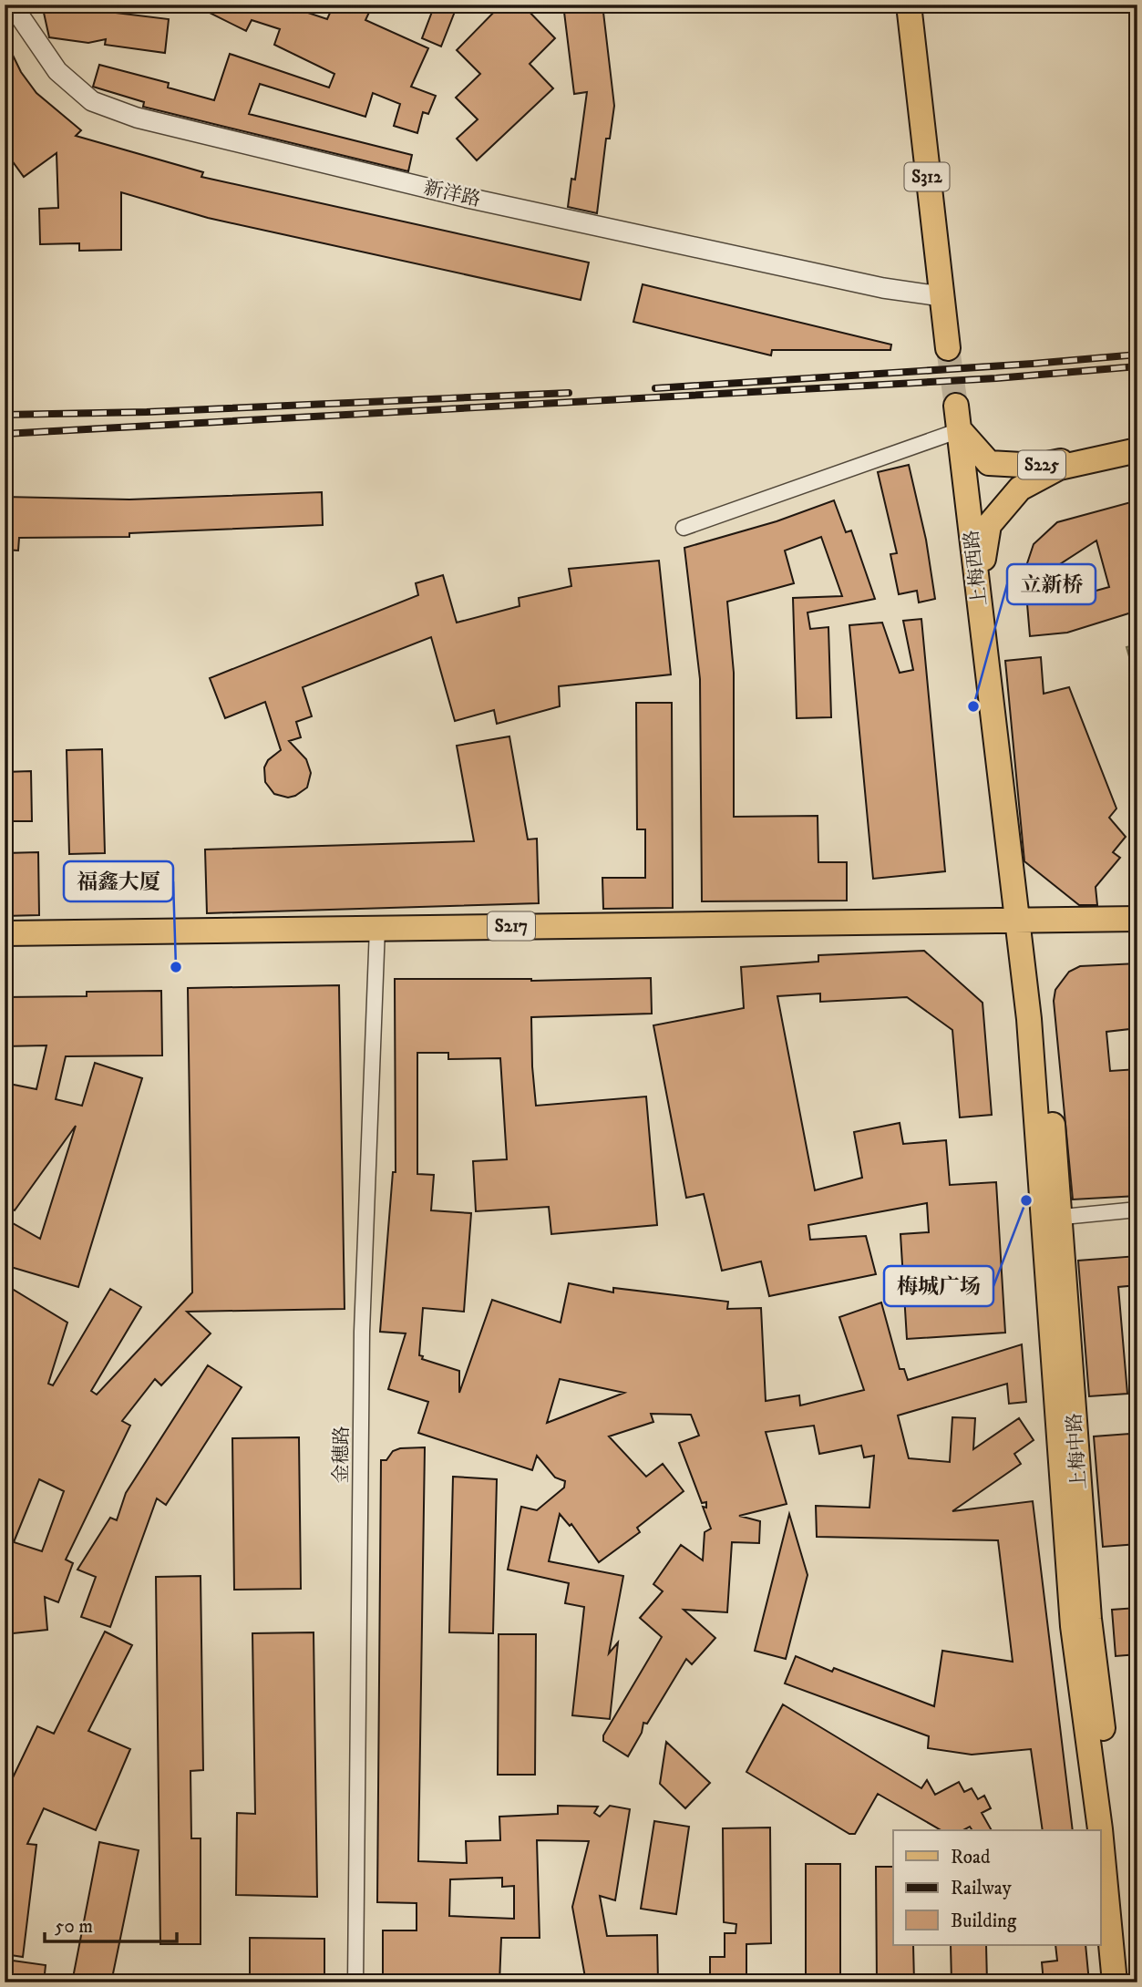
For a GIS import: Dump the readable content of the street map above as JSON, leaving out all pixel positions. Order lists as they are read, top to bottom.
{
  "streets": {
    "main road": [
      "S312",
      "S225",
      "上梅西路",
      "S217",
      "上梅中路"
    ],
    "street": ["新洋路", "金穗路"]
  },
  "crossings": [
    ["S312", "新洋路"],
    ["S225", "上梅西路"],
    ["上梅西路", "S217"],
    ["上梅西路", "上梅中路"],
    ["S217", "上梅中路"],
    ["S217", "金穗路"]
  ],
  "places": ["立新桥", "福鑫大厦", "梅城广场"],
  "legend": ["Road", "Railway", "Building"],
  "scale_bar": "50 m"
}
